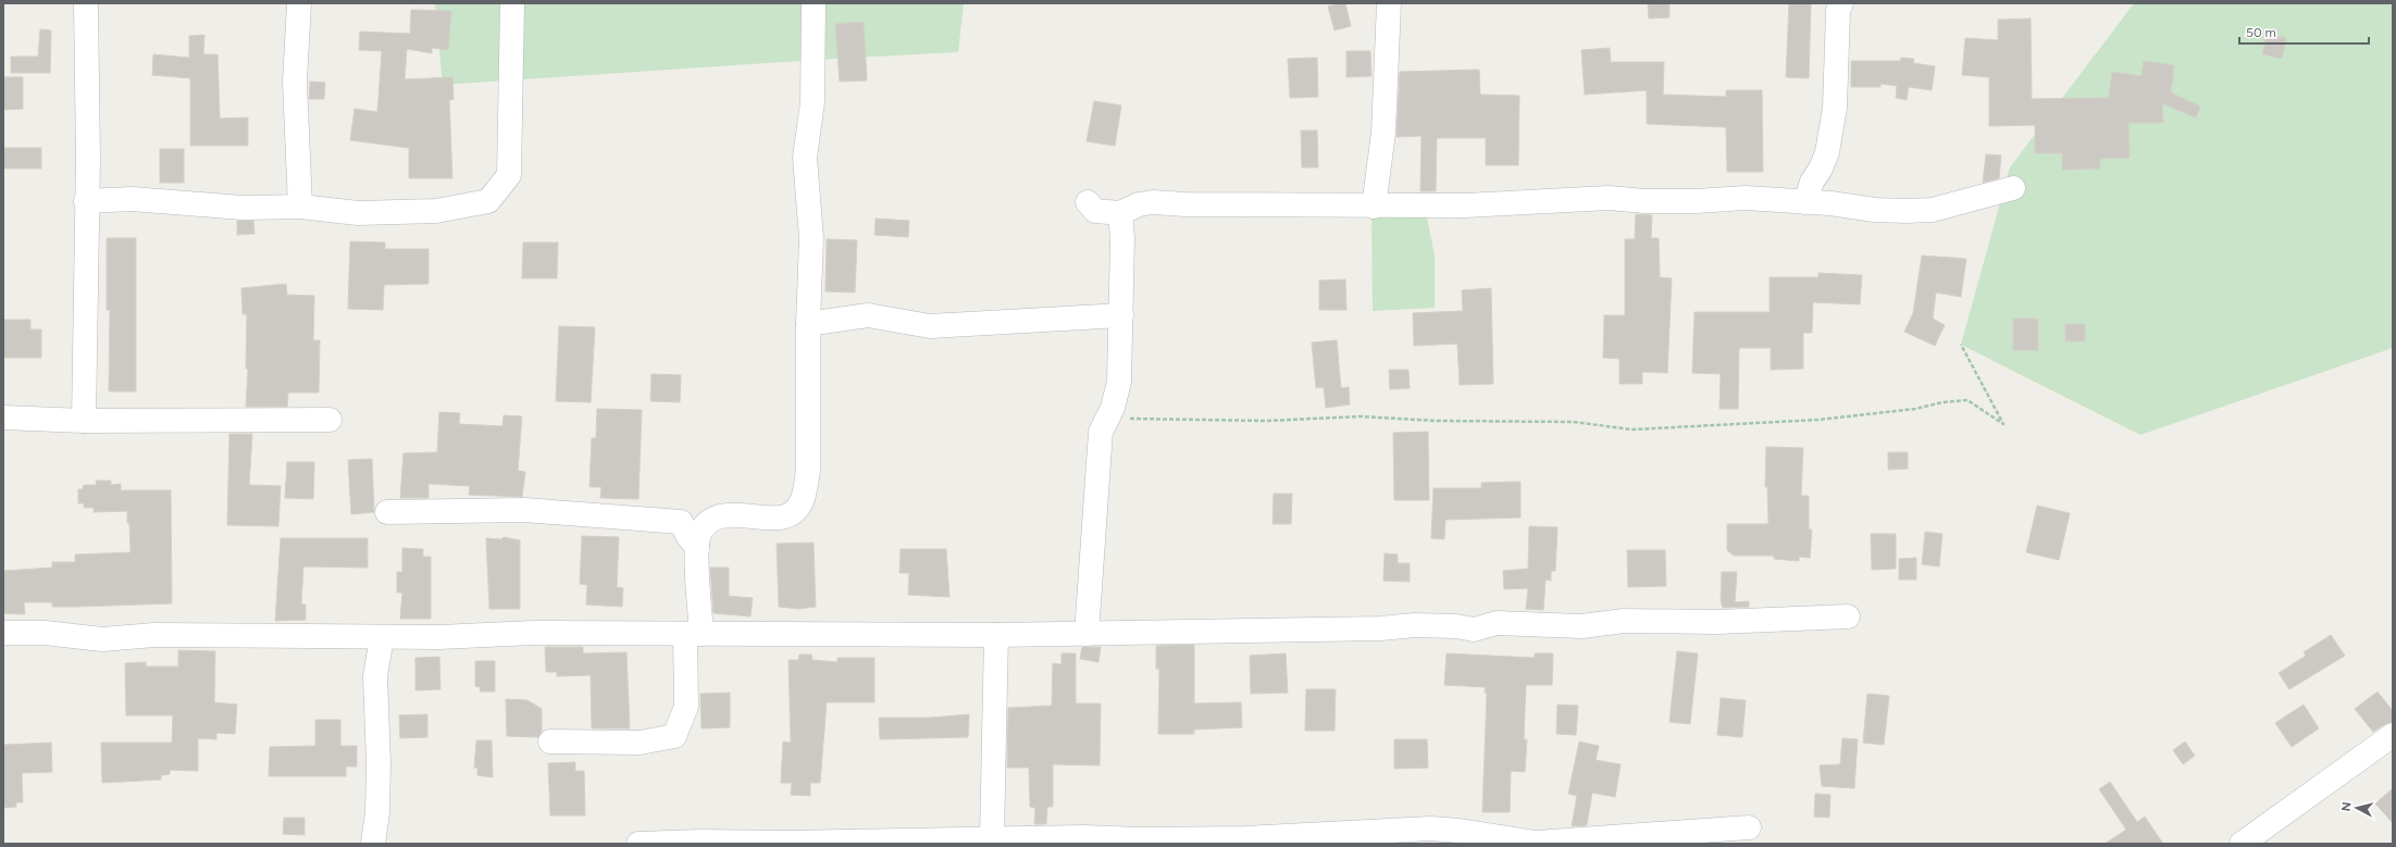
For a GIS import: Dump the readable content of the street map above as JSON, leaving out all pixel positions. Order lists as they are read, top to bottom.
{
  "scale_bar": "50 m",
  "north": "left"
}
